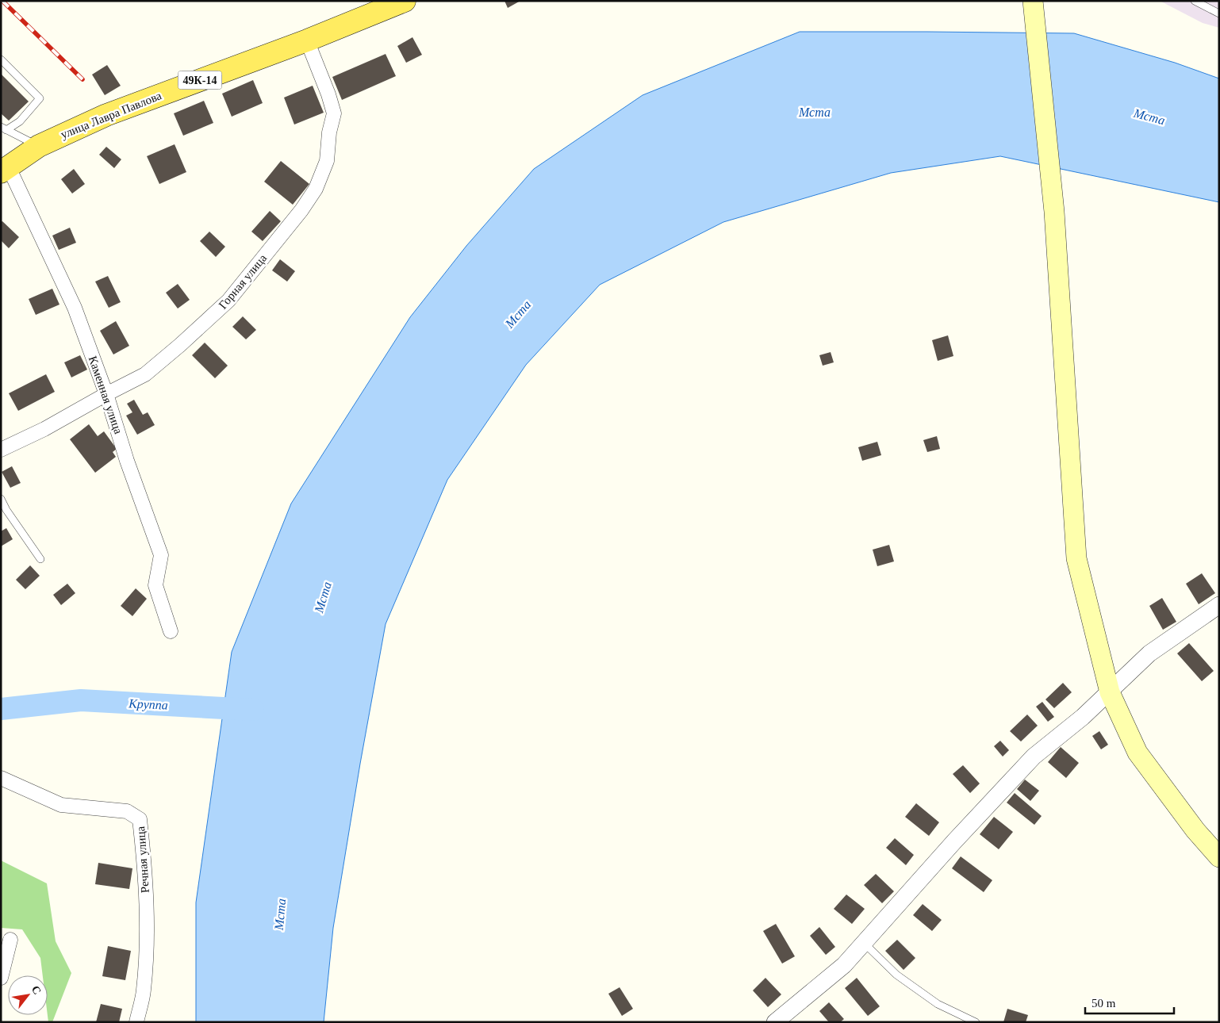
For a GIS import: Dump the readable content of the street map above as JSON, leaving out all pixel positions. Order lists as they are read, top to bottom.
{
  "streets": {
    "main road": ["49К-14", "улица Лавра Павлова"],
    "street": ["Горная улица", "Каменная улица", "Речная улица"]
  },
  "crossings": [
    ["улица Лавра Павлова", "Горная улица"],
    ["улица Лавра Павлова", "Каменная улица"],
    ["Горная улица", "Каменная улица"]
  ],
  "water": ["Мста", "Круппа"],
  "scale_bar": "50 m",
  "north": "top right"
}
